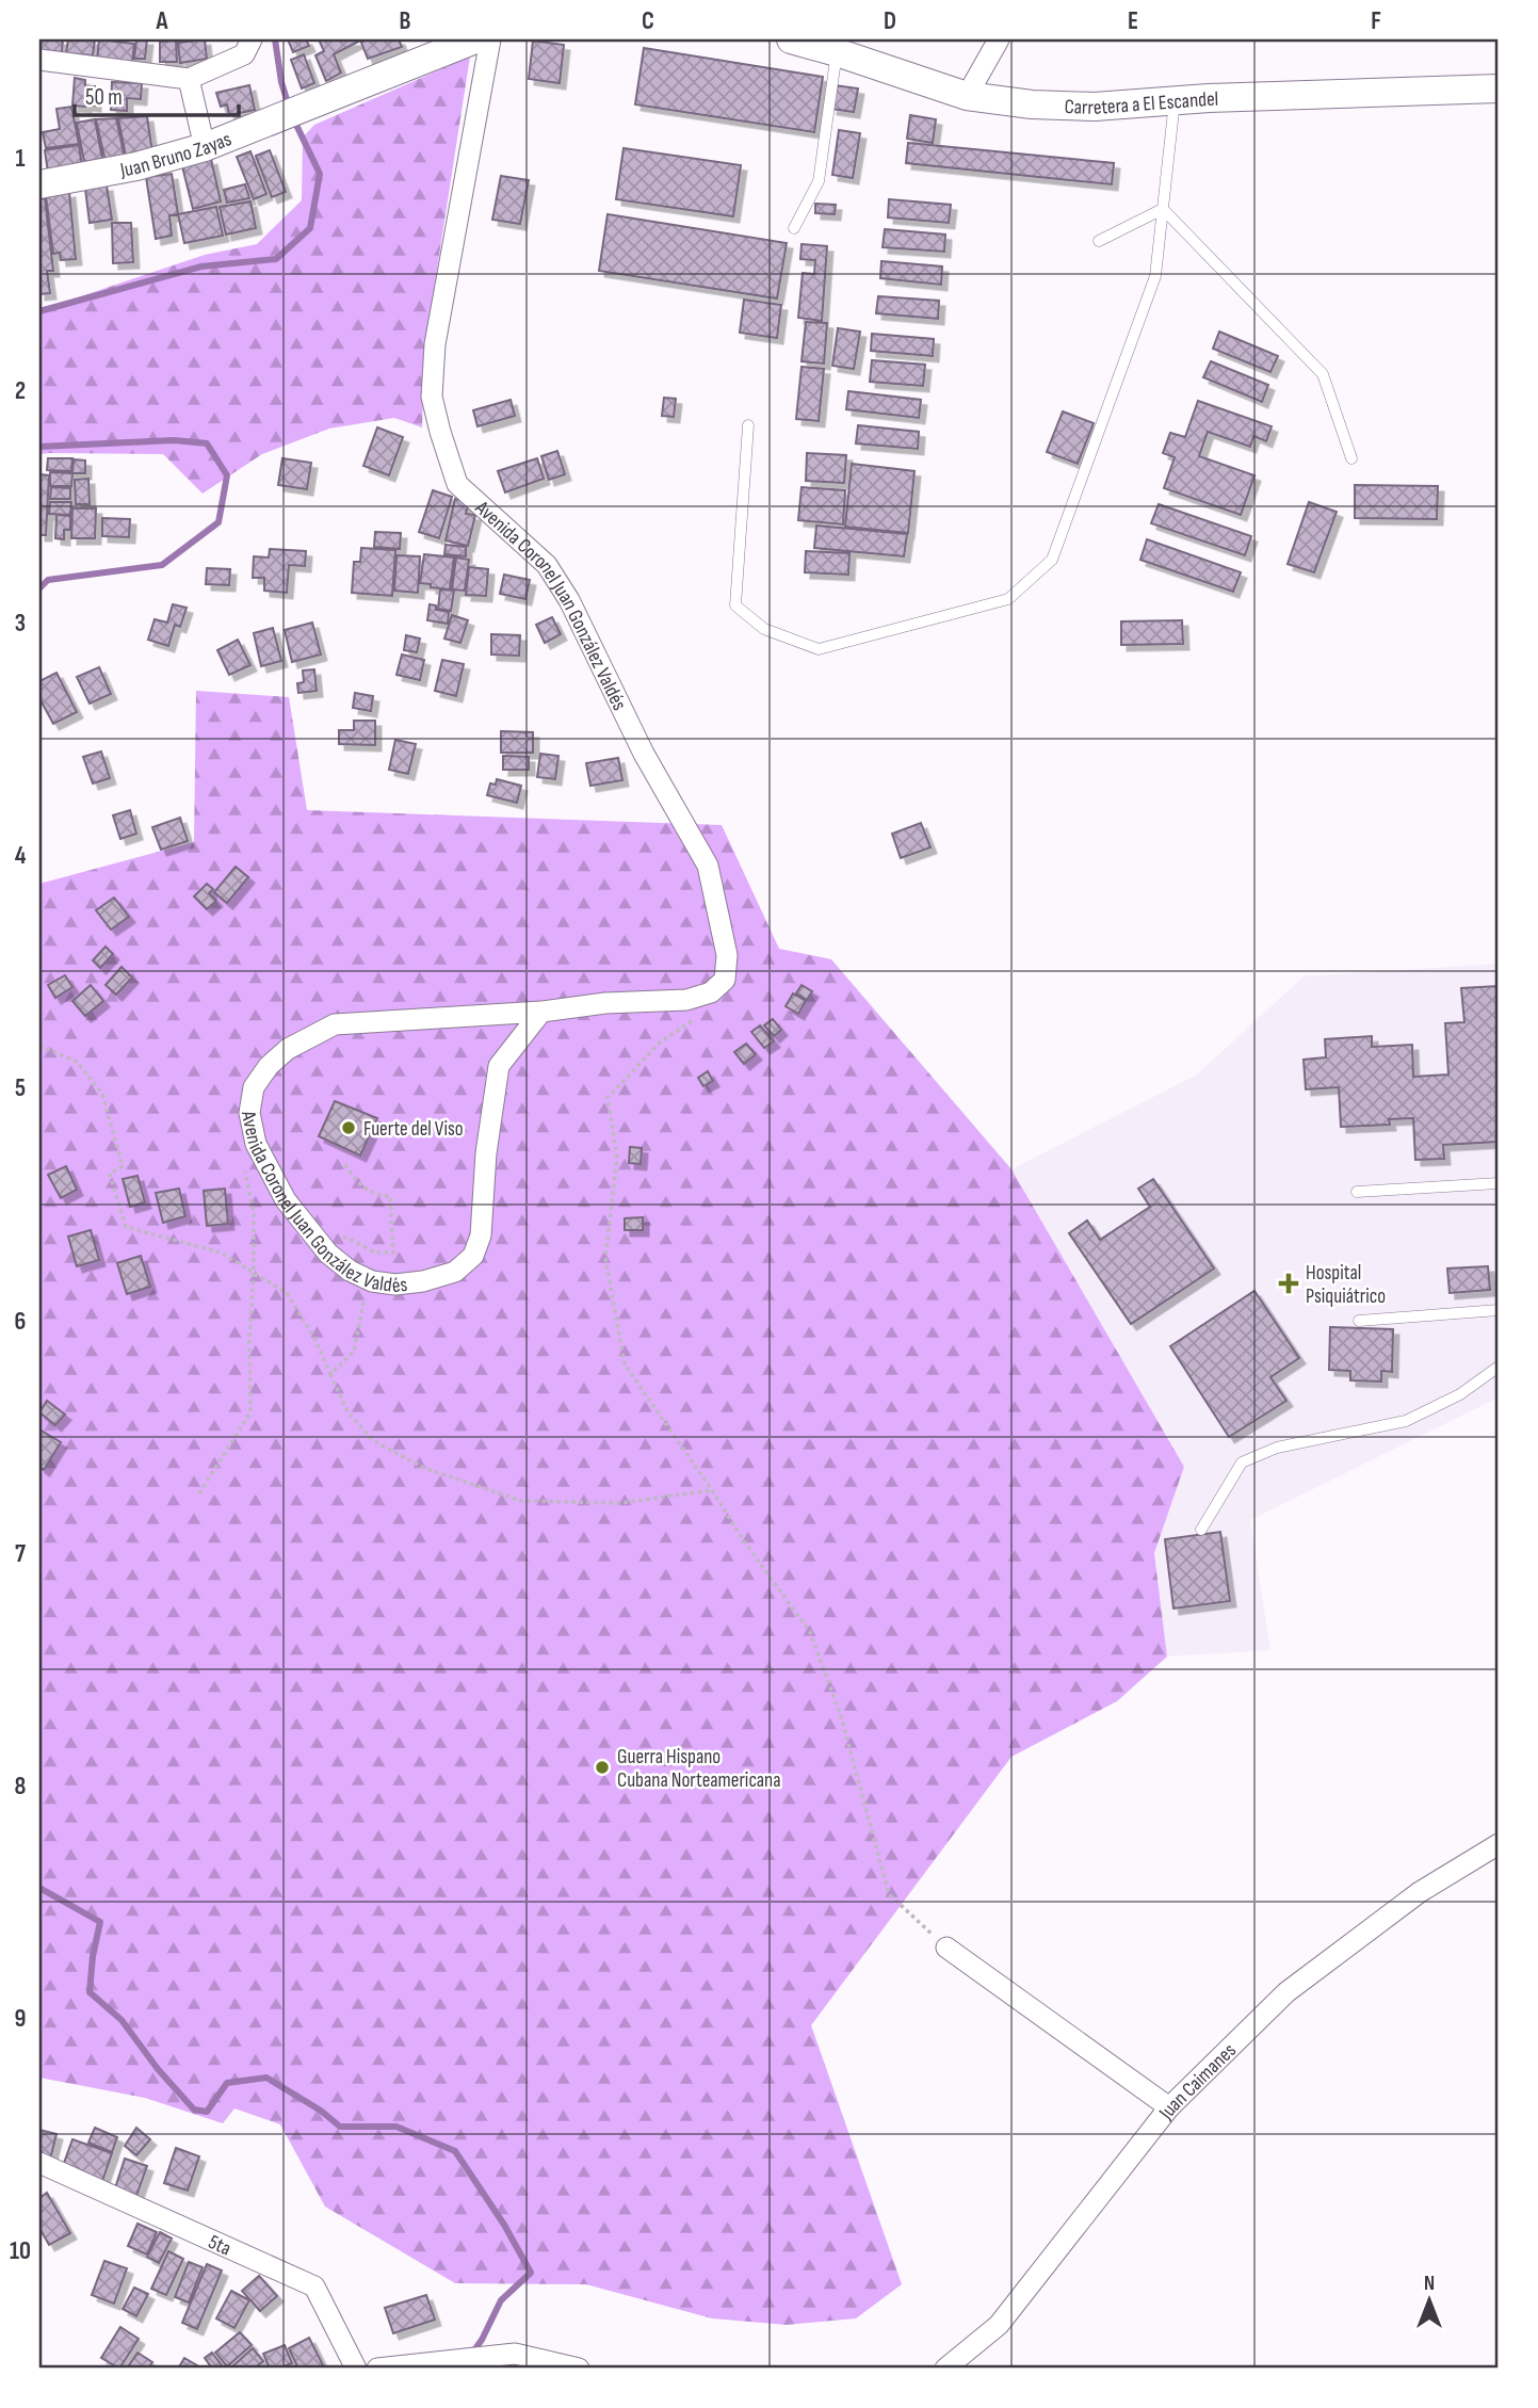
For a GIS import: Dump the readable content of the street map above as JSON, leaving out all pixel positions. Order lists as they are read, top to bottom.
{
  "streets": {
    "street": [
      "Carretera a El Escandel",
      "Juan Bruno Zayas",
      "Avenida Coronel Juan González Valdés",
      "Juan Caimanes",
      "5ta"
    ]
  },
  "places": {
    "other": ["Fuerte del Viso", "Guerra Hispano Cubana Norteamericana"],
    "health": ["Hospital Psiquiátrico"]
  },
  "scale_bar": "50 m",
  "north": "top",
  "grid": {
    "columns": [
      "A",
      "B",
      "C",
      "D",
      "E",
      "F"
    ],
    "rows": [
      "1",
      "2",
      "3",
      "4",
      "5",
      "6",
      "7",
      "8",
      "9",
      "10"
    ]
  }
}
